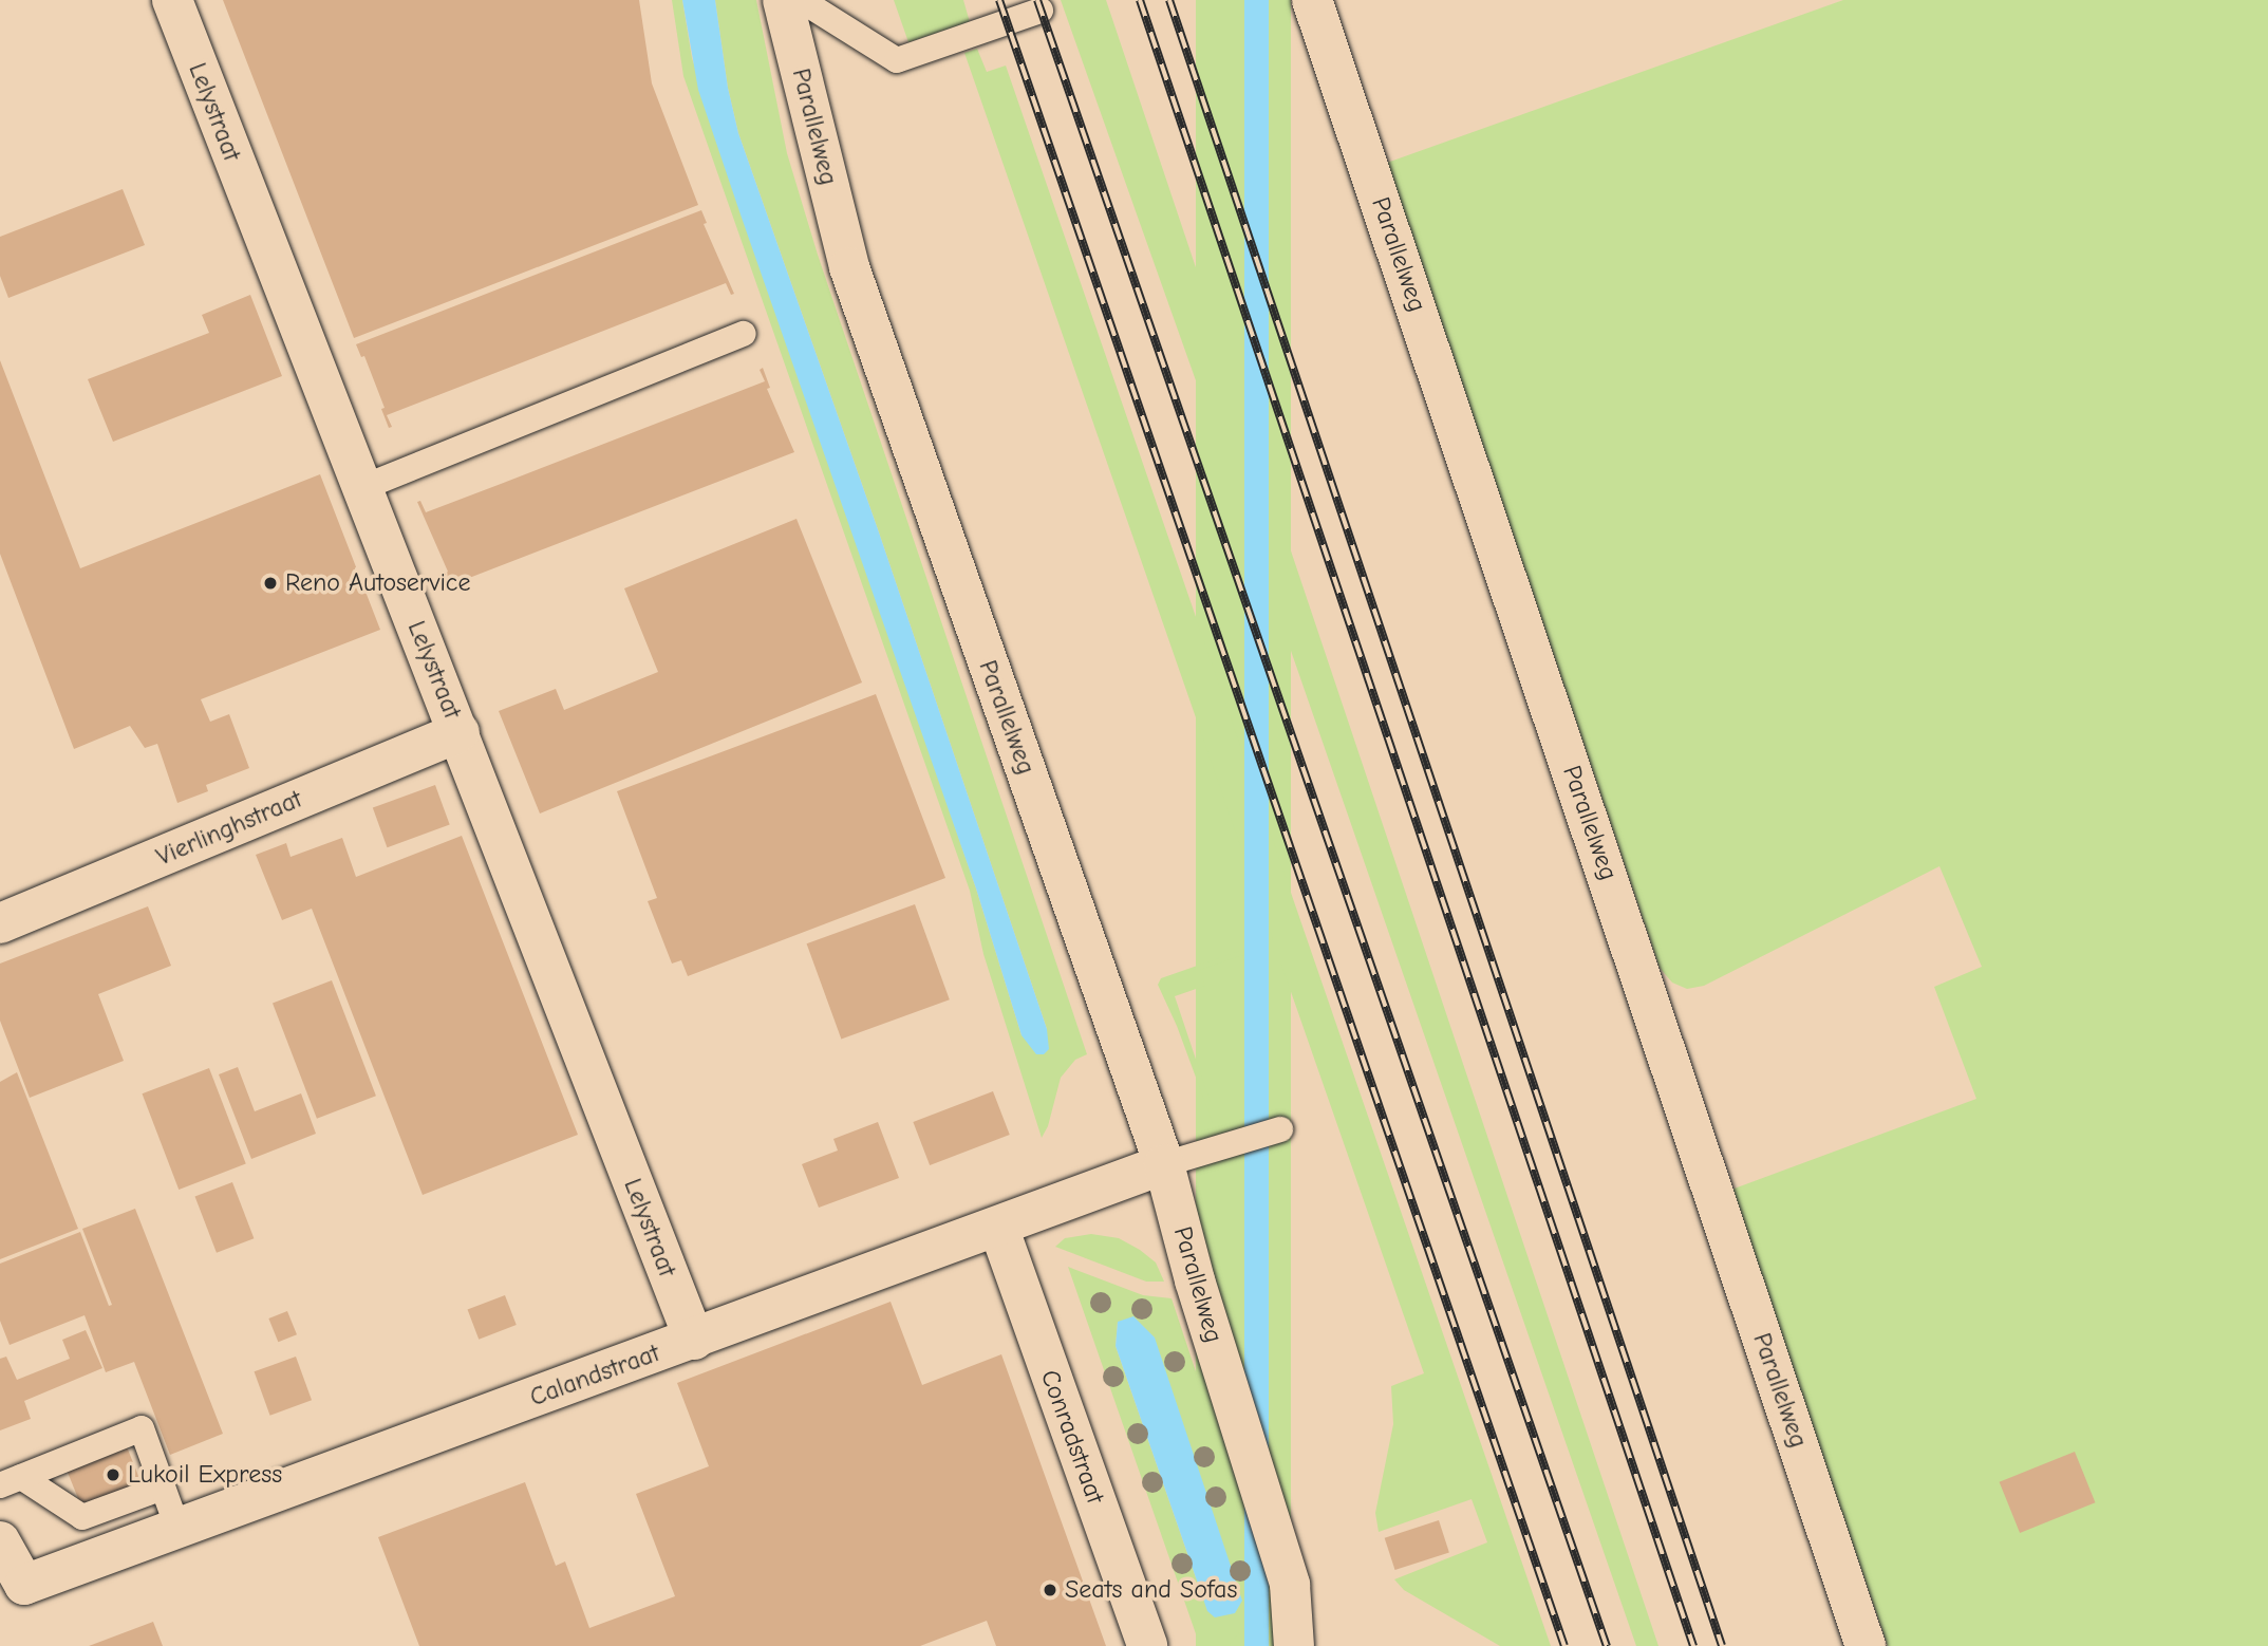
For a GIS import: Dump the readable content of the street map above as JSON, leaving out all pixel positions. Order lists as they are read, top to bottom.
{
  "streets": {
    "street": [
      "Lelystraat",
      "Parallelweg",
      "Vierlinghstraat",
      "Calandstraat",
      "Conradstraat"
    ]
  },
  "crossings": [
    ["Lelystraat", "Vierlinghstraat"],
    ["Lelystraat", "Calandstraat"],
    ["Parallelweg", "Calandstraat"],
    ["Calandstraat", "Conradstraat"]
  ],
  "places": ["Reno Autoservice", "Lukoil Express", "Seats and Sofas"]
}
